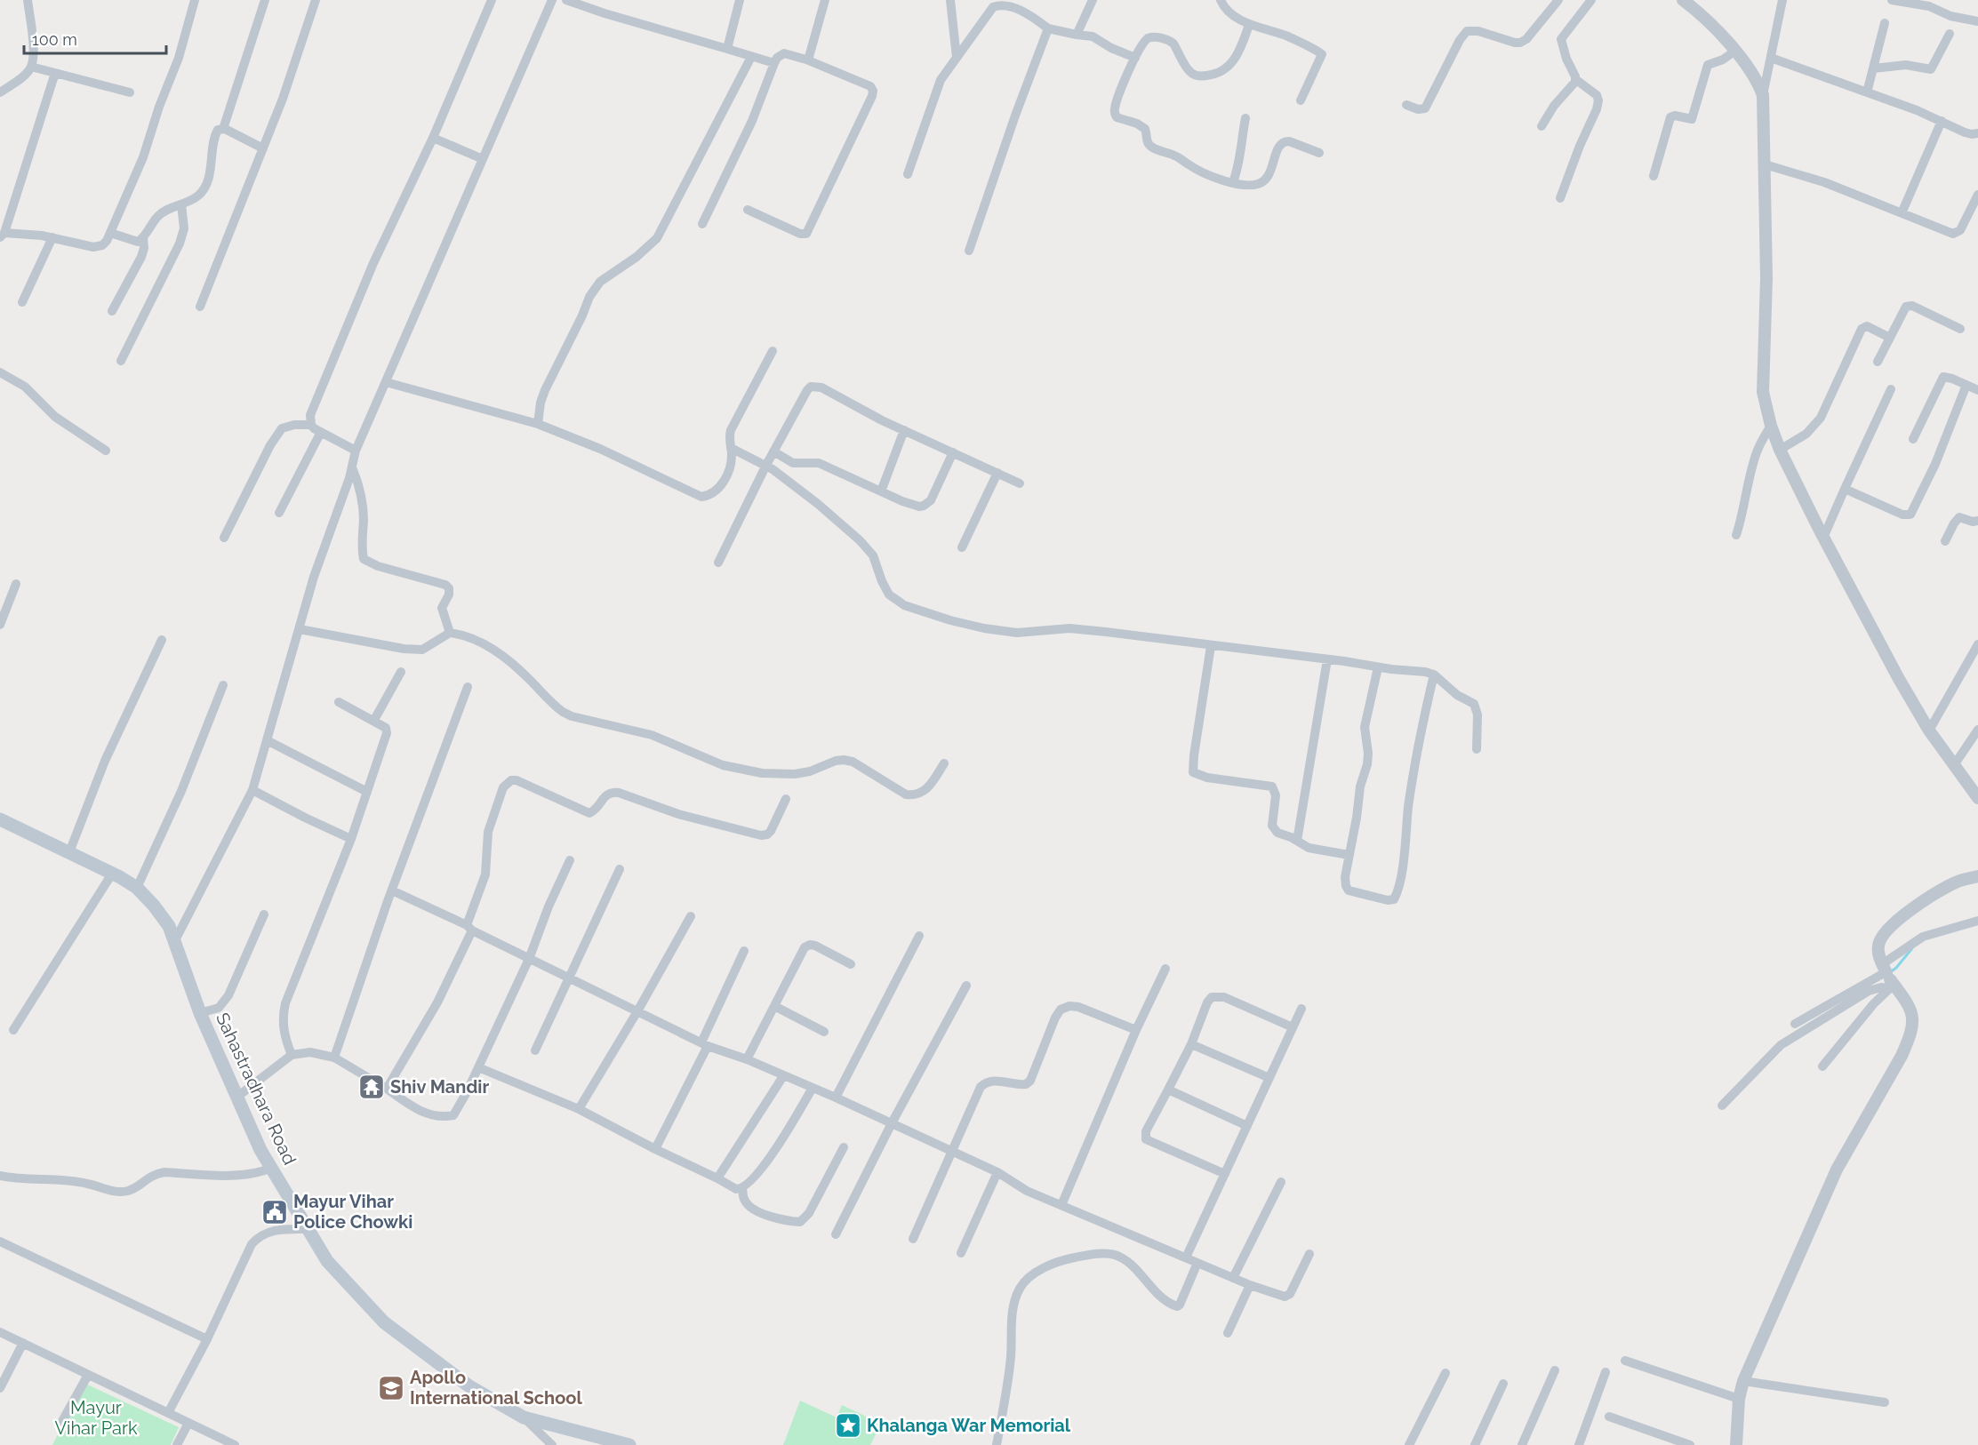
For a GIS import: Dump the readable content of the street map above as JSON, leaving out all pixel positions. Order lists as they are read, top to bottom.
{
  "streets": {
    "main road": ["Sahastradhara Road"]
  },
  "parks": ["Mayur Vihar Park"],
  "places": {
    "temple": ["Shiv Mandir"],
    "public building": ["Mayur Vihar Police Chowki"],
    "school or university": ["Apollo International School"],
    "place": ["Khalanga War Memorial"]
  },
  "scale_bar": "100 m"
}
